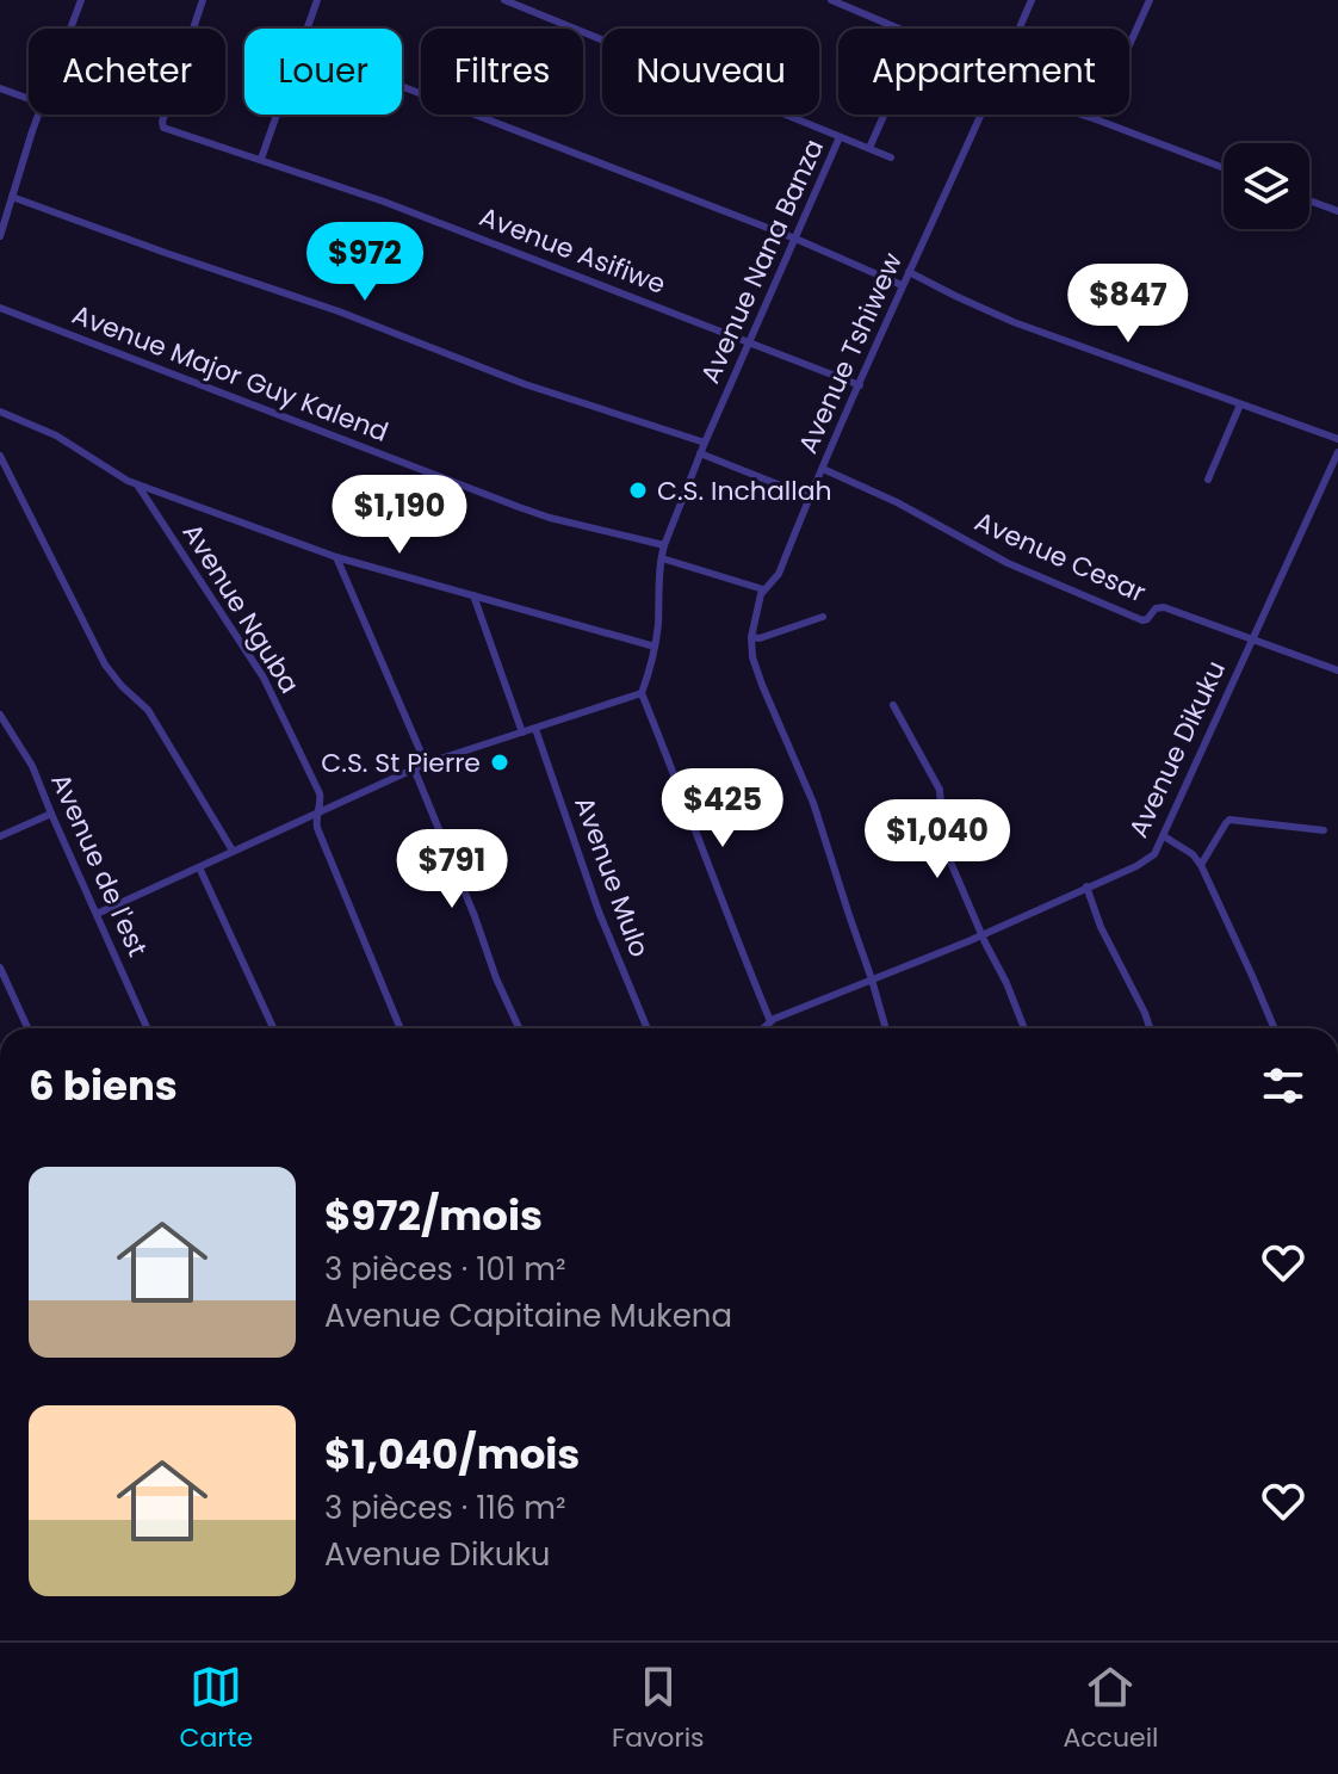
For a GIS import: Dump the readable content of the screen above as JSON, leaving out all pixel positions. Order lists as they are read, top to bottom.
{
  "streets": {
    "street": [
      "Avenue Asifiwe",
      "Avenue Nana Banza",
      "Avenue Tshiwew",
      "Avenue Major Guy Kalend",
      "Avenue Cesar",
      "Avenue Nguba",
      "Avenue Dikuku",
      "Avenue de l'est",
      "Avenue Mulo"
    ]
  },
  "crossings": [
    ["Avenue Asifiwe", "Avenue Nana Banza"],
    ["Avenue Asifiwe", "Avenue Tshiwew"],
    ["Avenue Nana Banza", "Avenue Major Guy Kalend"],
    ["Avenue Tshiwew", "Avenue Cesar"],
    ["Avenue Cesar", "Avenue Dikuku"]
  ],
  "places": ["C.S. Inchallah", "C.S. St Pierre"],
  "page": {
    "chip": [
      "Acheter",
      "Louer",
      "Filtres",
      "Nouveau",
      "Appartement"
    ],
    "price": [
      "$972",
      "$847",
      "$1,190",
      "$425",
      "$1,040",
      "$791"
    ],
    "heading": "6 biens",
    "list": [
      {
        "name": "$972/mois",
        "note": "3 pièces · 101 m² · Avenue Capitaine Mukena"
      },
      {
        "name": "$1,040/mois",
        "note": "3 pièces · 116 m² · Avenue Dikuku"
      }
    ],
    "tabs": ["Carte", "Favoris", "Accueil"]
  }
}
